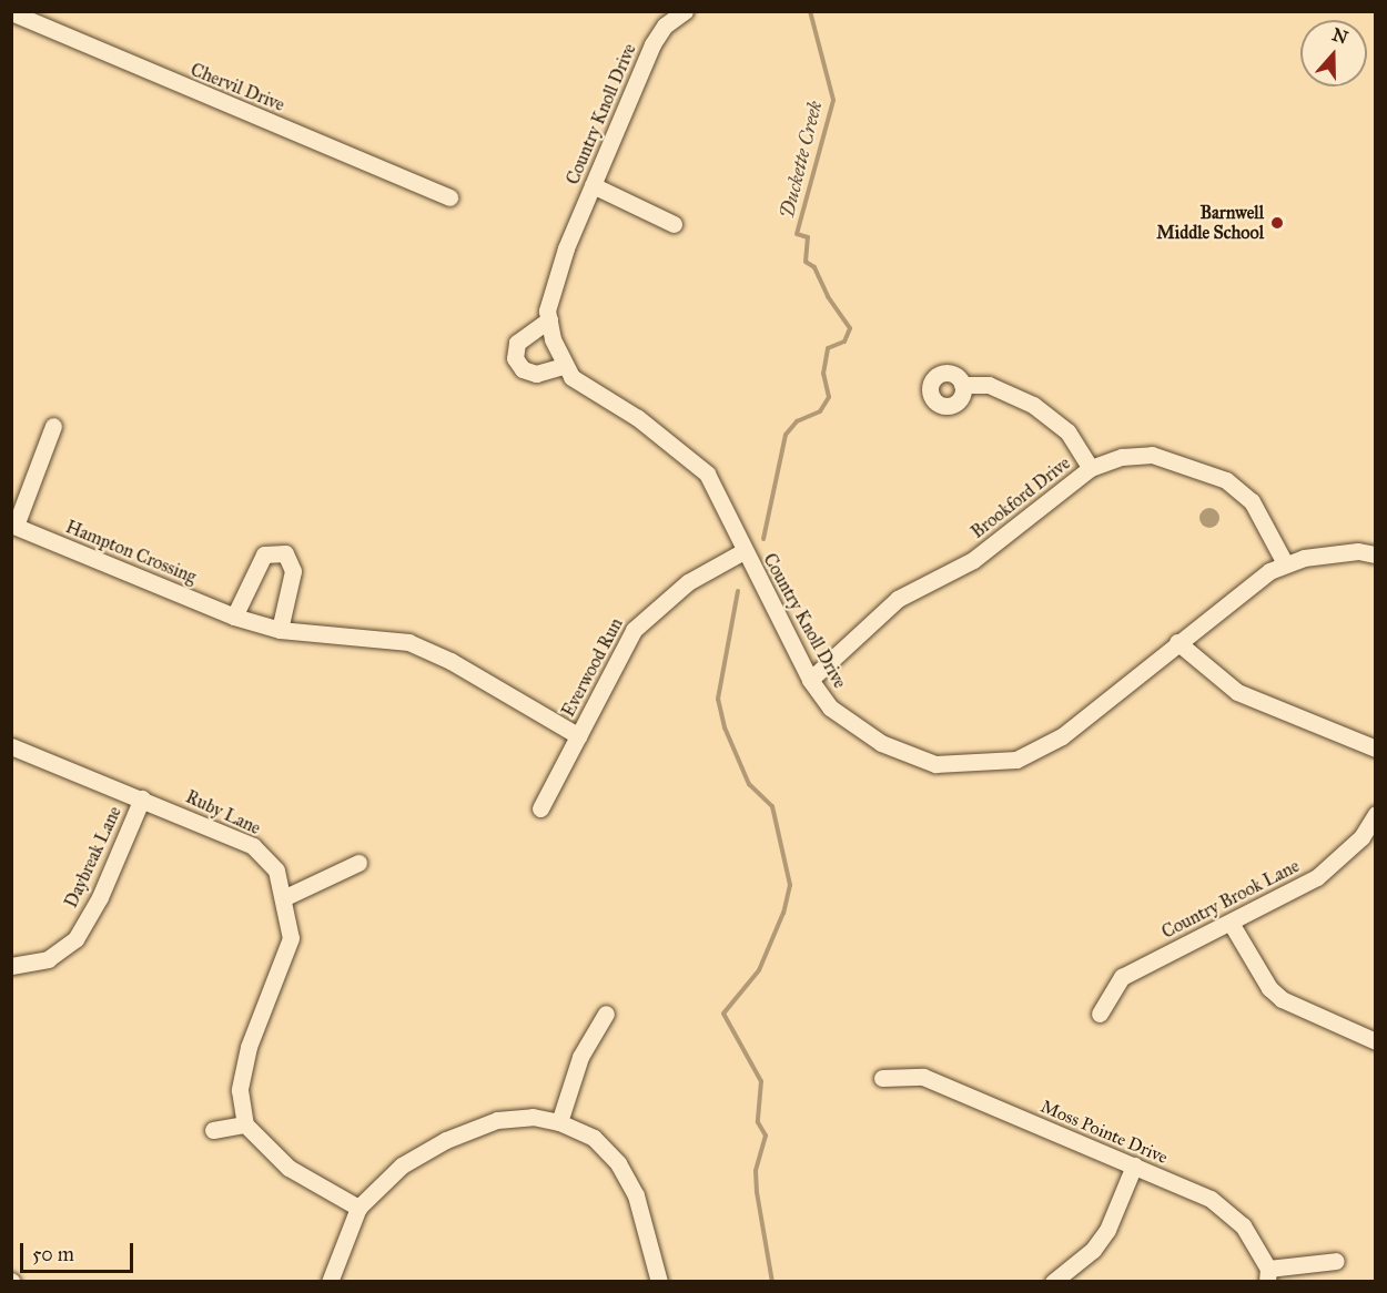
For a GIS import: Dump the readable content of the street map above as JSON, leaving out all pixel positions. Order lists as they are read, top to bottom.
{
  "streets": {
    "street": [
      "Chervil Drive",
      "Country Knoll Drive",
      "Brookford Drive",
      "Hampton Crossing",
      "Everwood Run",
      "Ruby Lane",
      "Daybreak Lane",
      "Country Brook Lane",
      "Moss Pointe Drive"
    ]
  },
  "crossings": [
    ["Country Knoll Drive", "Brookford Drive"],
    ["Country Knoll Drive", "Everwood Run"],
    ["Hampton Crossing", "Everwood Run"],
    ["Ruby Lane", "Daybreak Lane"]
  ],
  "water": ["Duckette Creek"],
  "places": ["Barnwell Middle School"],
  "scale_bar": "50 m",
  "north": "top"
}
